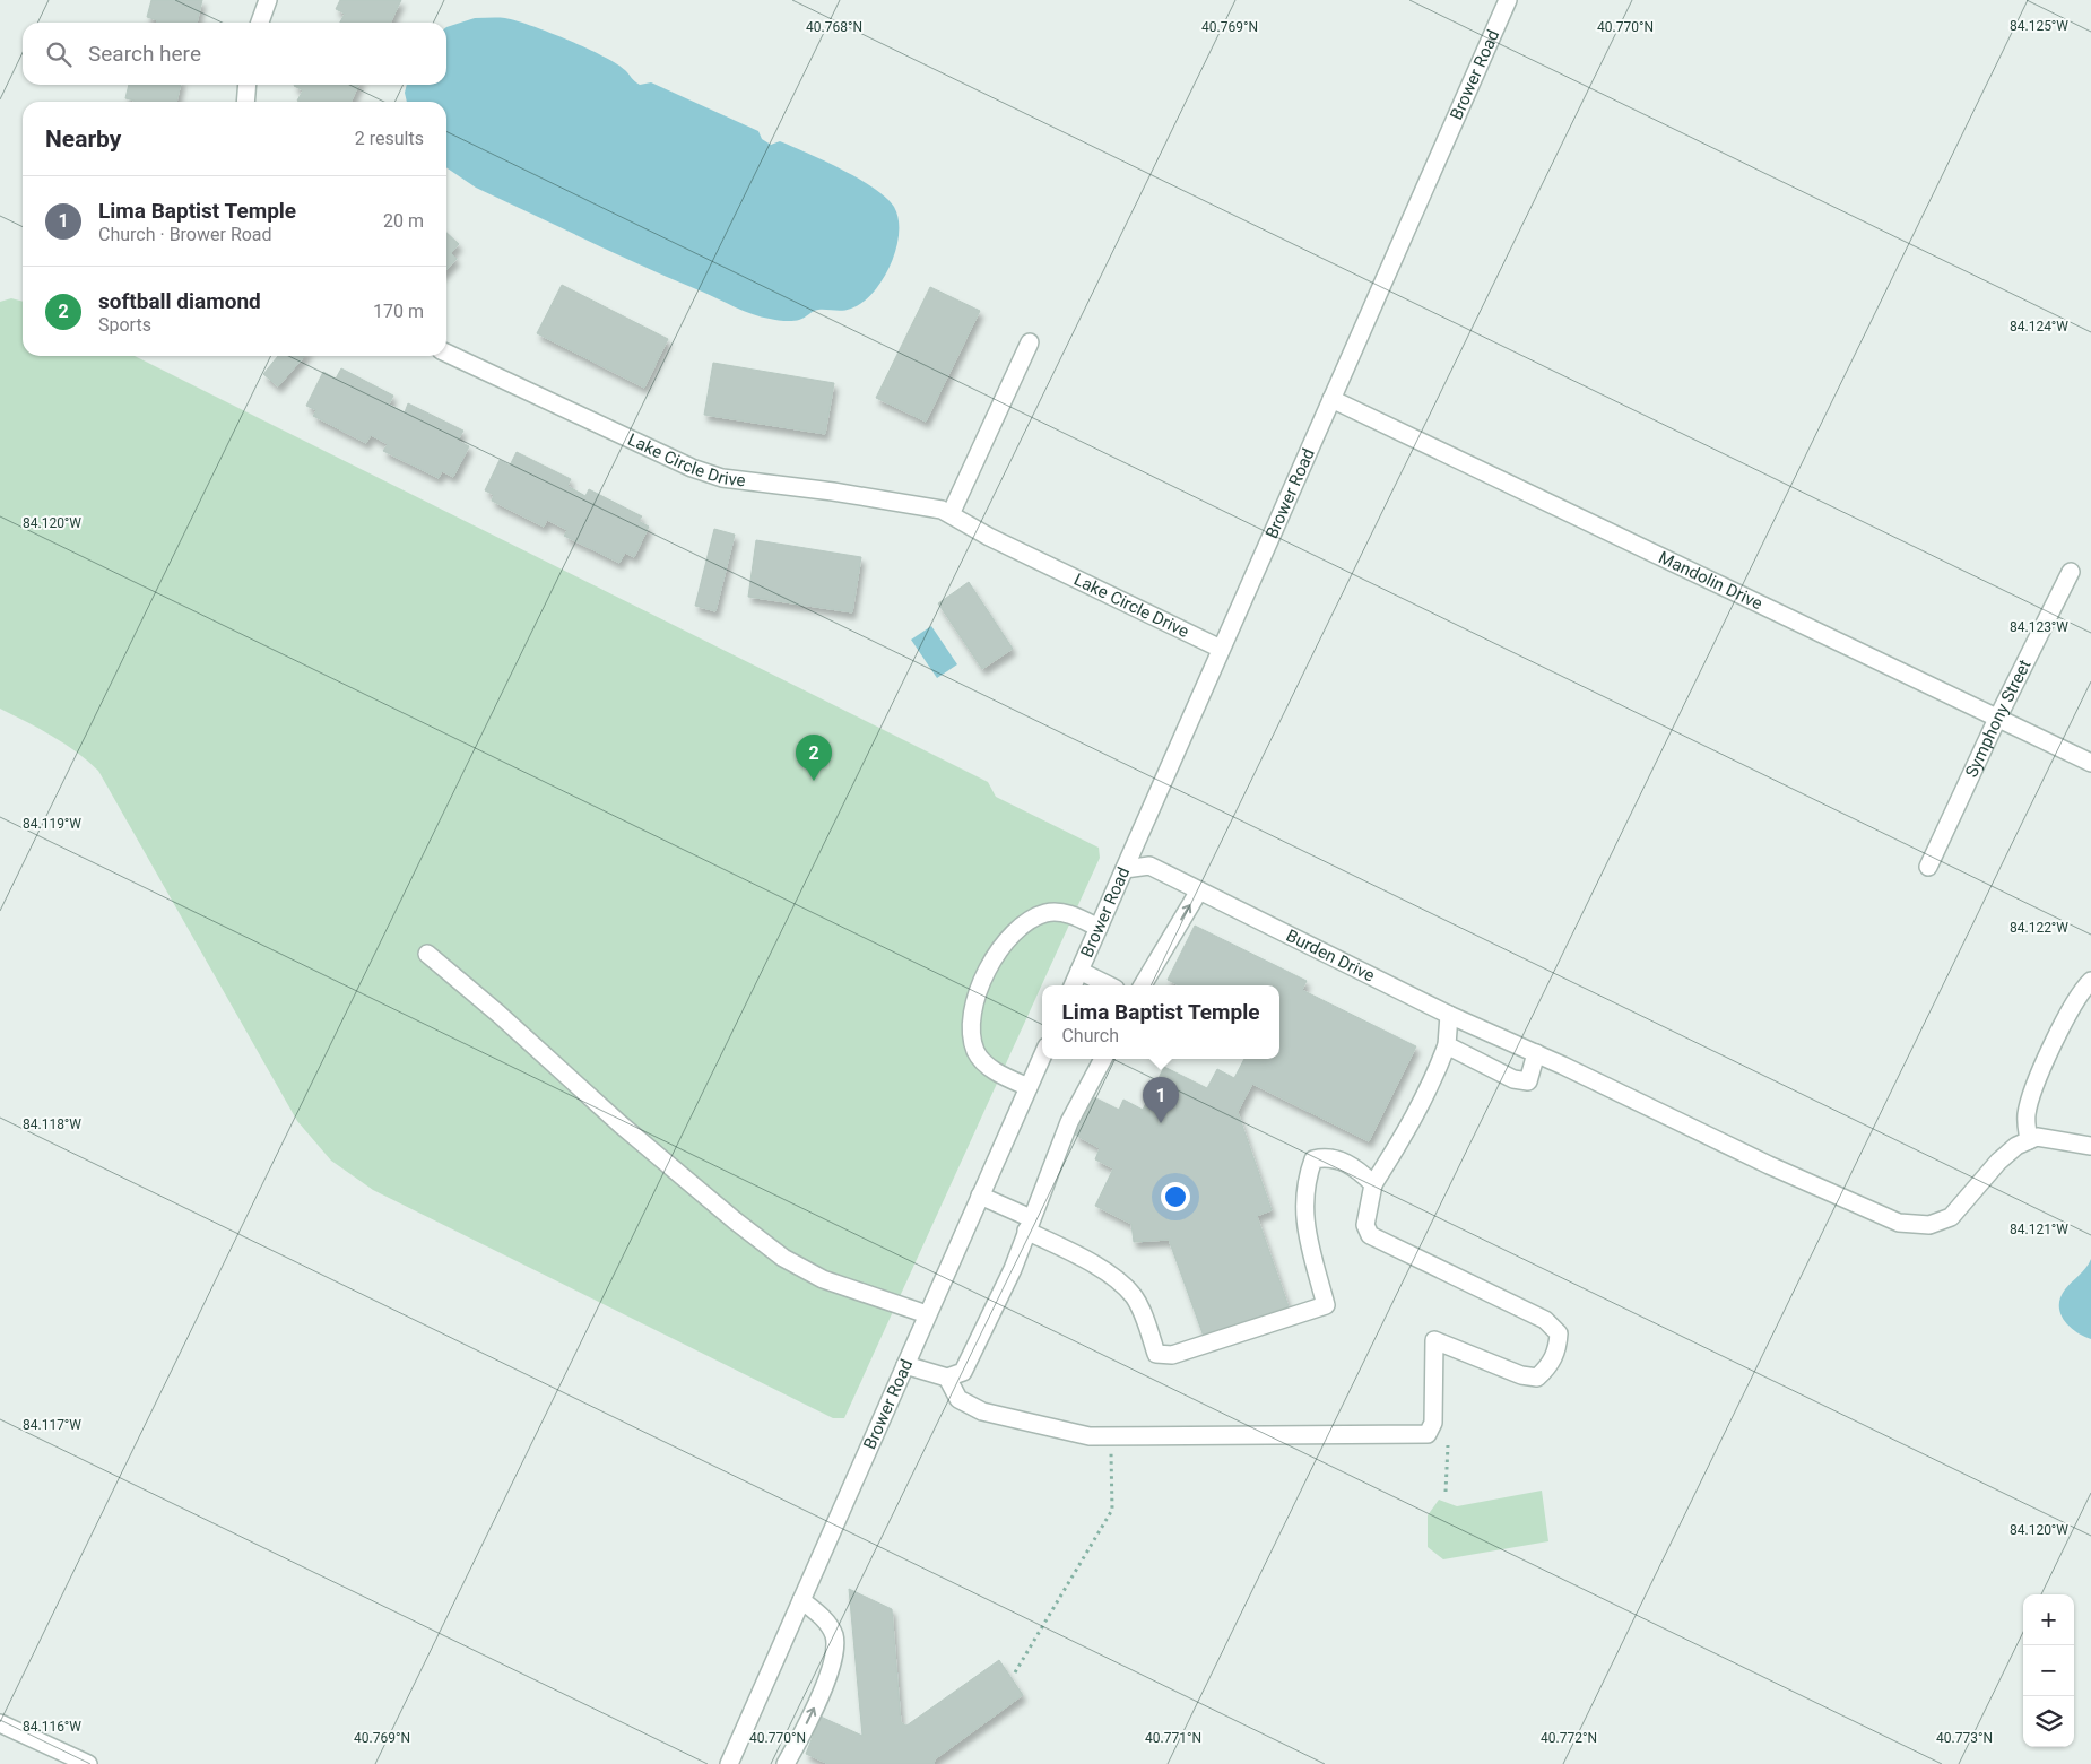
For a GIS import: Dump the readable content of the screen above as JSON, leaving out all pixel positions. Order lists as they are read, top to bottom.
{
  "streets": {
    "street": [
      "Brower Road",
      "Lake Circle Drive",
      "Mandolin Drive",
      "Symphony Street",
      "Burden Drive"
    ]
  },
  "crossings": [
    ["Brower Road", "Lake Circle Drive"],
    ["Brower Road", "Mandolin Drive"],
    ["Brower Road", "Burden Drive"],
    ["Mandolin Drive", "Symphony Street"]
  ],
  "page": {
    "search": "Search here",
    "heading": ["Nearby", "2 results"],
    "list": [
      {
        "mark": "1",
        "name": "Lima Baptist Temple",
        "note": "Church · Brower Road",
        "value": "20 m"
      },
      {
        "mark": "2",
        "name": "softball diamond",
        "note": "Sports",
        "value": "170 m"
      }
    ],
    "pins": ["2", "1"],
    "popup": ["Lima Baptist Temple", "Church"],
    "map_buttons": ["+", "−"]
  },
  "coordinates": [
    "84.125°W",
    "40.768°N",
    "40.769°N",
    "40.770°N",
    "84.124°W",
    "84.120°W",
    "84.123°W",
    "84.119°W",
    "84.122°W",
    "84.118°W",
    "84.121°W",
    "84.117°W",
    "84.116°W",
    "40.771°N",
    "40.772°N",
    "40.773°N"
  ]
}
